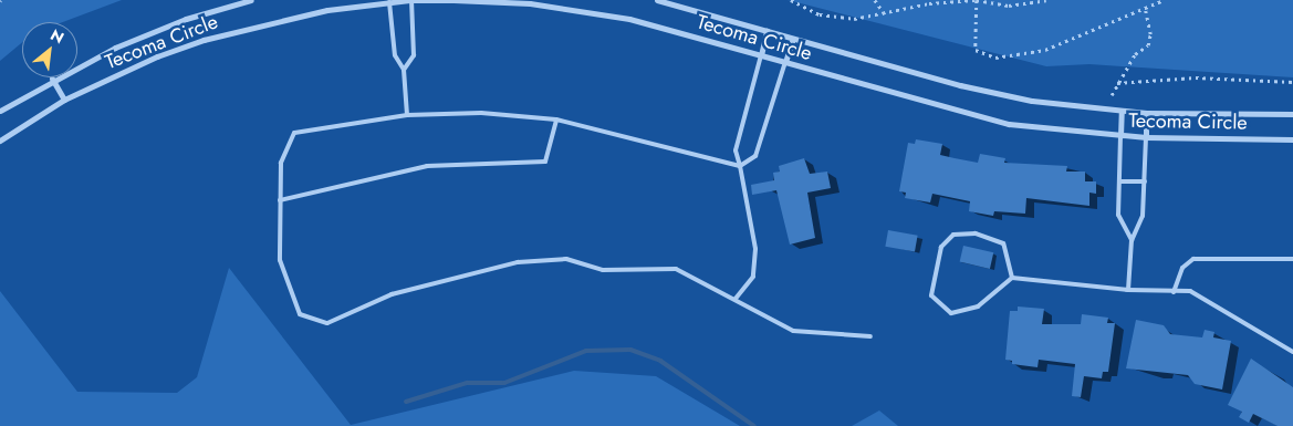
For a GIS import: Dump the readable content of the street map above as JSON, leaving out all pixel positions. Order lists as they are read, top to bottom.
{
  "streets": {
    "street": ["Tecoma Circle"]
  },
  "north": "top right"
}
